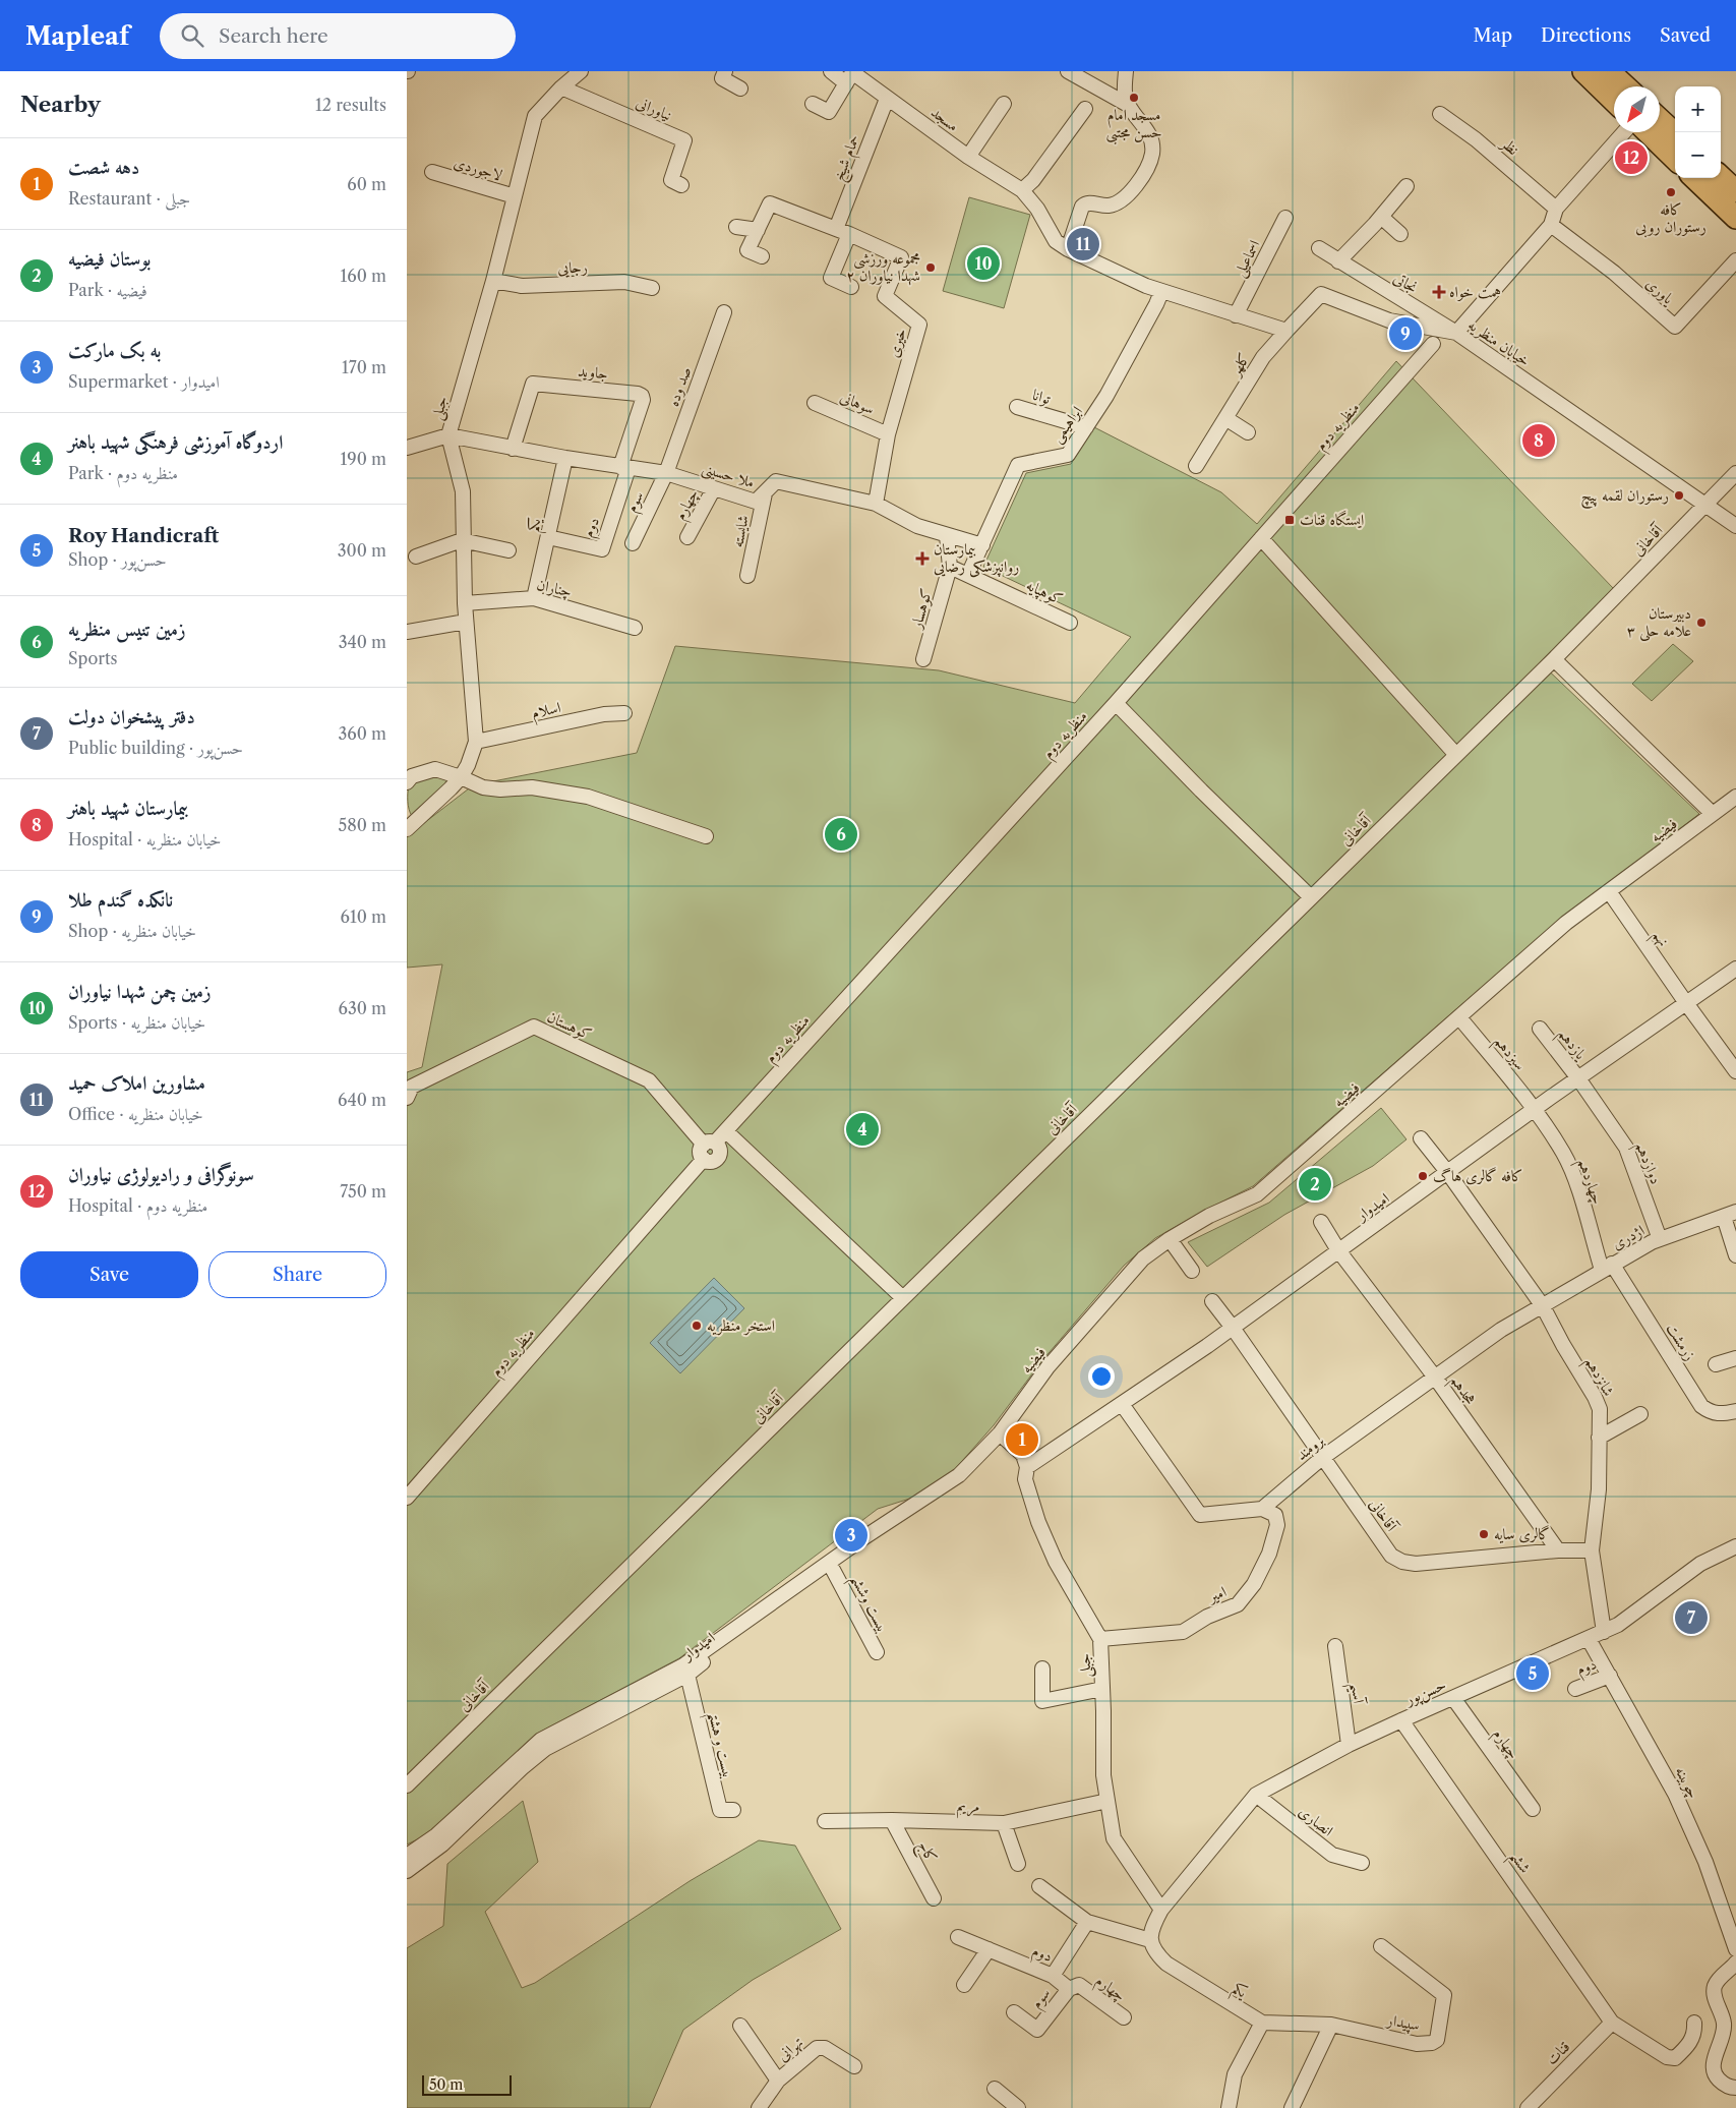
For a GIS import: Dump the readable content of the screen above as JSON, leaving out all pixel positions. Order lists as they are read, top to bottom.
{
  "streets": {
    "street": [
      "نیاورانی",
      "مسجد",
      "نظر",
      "حمام شیخ",
      "لاجوردی",
      "اسماعیلی",
      "رجایی",
      "نجاتی",
      "یاوری",
      "خیری",
      "خیابان منظریه",
      "کلهر",
      "جاوید",
      "صد وده",
      "توانا",
      "سوهانی",
      "جبلی",
      "ابراهیمی",
      "منظریه دوم",
      "ملا حسینی",
      "سوم",
      "چهارم",
      "یکم",
      "دوم",
      "شایسته",
      "آقاخانی",
      "چناران",
      "کوهپایه",
      "کوهسار",
      "اسلام",
      "فیضیه",
      "نهم",
      "کوهستان",
      "یازدهم",
      "سیزدهم",
      "دوازدهم",
      "چهاردهم",
      "امیدوار",
      "اژدری",
      "زرمشت",
      "شانزدهم",
      "هجدهم",
      "برومند",
      "امیر",
      "بیست وششم",
      "حسن‌پور",
      "آسیم",
      "بیست و هشتم",
      "چوبینه",
      "مریم",
      "انصاری",
      "کاج",
      "ششم",
      "سپیدار",
      "تهرانی",
      "قنات"
    ]
  },
  "crossings": [
    ["نیاورانی", "جبلی"],
    ["مسجد", "حمام شیخ"],
    ["حمام شیخ", "خیری"],
    ["لاجوردی", "جبلی"],
    ["رجایی", "جبلی"],
    ["نجاتی", "خیابان منظریه"],
    ["خیری", "سوهانی"],
    ["خیری", "ملا حسینی"],
    ["خیابان منظریه", "کلهر"],
    ["خیابان منظریه", "آقاخانی"],
    ["جاوید", "ملا حسینی"],
    ["جاوید", "دوم"],
    ["صد وده", "ملا حسینی"],
    ["صد وده", "سوم"],
    ["توانا", "ابراهیمی"],
    ["جبلی", "ملا حسینی"],
    ["جبلی", "چناران"],
    ["جبلی", "اسلام"],
    ["جبلی", "امیدوار"],
    ["جبلی", "امیر"],
    ["جبلی", "حسن‌پور"],
    ["جبلی", "مریم"],
    ["ابراهیمی", "ملا حسینی"],
    ["ابراهیمی", "کوهپایه"],
    ["منظریه دوم", "کوهستان"],
    ["ملا حسینی", "سوم"],
    ["ملا حسینی", "چهارم"],
    ["ملا حسینی", "یکم"],
    ["ملا حسینی", "دوم"],
    ["ملا حسینی", "شایسته"],
    ["ملا حسینی", "کوهسار"],
    ["سوم", "چهارم"],
    ["چهارم", "دوم"],
    ["چهارم", "حسن‌پور"],
    ["یکم", "دوم"],
    ["یکم", "چناران"],
    ["یکم", "سپیدار"],
    ["دوم", "چوبینه"],
    ["آقاخانی", "امیدوار"],
    ["آقاخانی", "شانزدهم"],
    ["آقاخانی", "هجدهم"],
    ["آقاخانی", "برومند"],
    ["کوهپایه", "کوهسار"],
    ["فیضیه", "نهم"],
    ["فیضیه", "سیزدهم"],
    ["فیضیه", "امیدوار"],
    ["نهم", "امیدوار"],
    ["یازدهم", "دوازدهم"],
    ["یازدهم", "امیدوار"],
    ["سیزدهم", "چهاردهم"],
    ["سیزدهم", "امیدوار"],
    ["دوازدهم", "امیدوار"],
    ["دوازدهم", "اژدری"],
    ["چهاردهم", "امیدوار"],
    ["چهاردهم", "اژدری"],
    ["چهاردهم", "زرمشت"],
    ["امیدوار", "شانزدهم"],
    ["امیدوار", "هجدهم"],
    ["امیدوار", "بیست وششم"],
    ["امیدوار", "بیست و هشتم"],
    ["اژدری", "زرمشت"],
    ["اژدری", "شانزدهم"],
    ["اژدری", "برومند"],
    ["شانزدهم", "برومند"],
    ["شانزدهم", "حسن‌پور"],
    ["هجدهم", "برومند"],
    ["برومند", "امیر"],
    ["حسن‌پور", "آسیم"],
    ["حسن‌پور", "چوبینه"],
    ["حسن‌پور", "انصاری"],
    ["حسن‌پور", "ششم"],
    ["مریم", "کاج"],
    ["ششم", "قنات"]
  ],
  "places": {
    "other": [
      "مسجد امام حسن مجتبی",
      "کافه رستوران روبی",
      "مجموعه ورزشی شهدا نیاوران ۲",
      "رستوران لقمه پیچ",
      "دبیرستان علامه حلی ۳",
      "کافه گالری هاگ",
      "استخر منظریه",
      "گالری سایه"
    ],
    "health": ["همت خواه", "بیمارستان روانپزشکی رضایی"],
    "transit": ["ایستگاه قنات"]
  },
  "scale_bar": "50 m",
  "north": "bottom left",
  "page": {
    "header": "Mapleaf",
    "search": "Search here",
    "nav": ["Map", "Directions", "Saved"],
    "heading": ["Nearby", "12 results"],
    "map_buttons": ["+", "−"],
    "list": [
      {
        "mark": "1",
        "name": "دهه شصت",
        "note": "Restaurant · جبلی",
        "value": "60 m"
      },
      {
        "mark": "2",
        "name": "بوستان فیضیه",
        "note": "Park · فیضیه",
        "value": "160 m"
      },
      {
        "mark": "3",
        "name": "به بک مارکت",
        "note": "Supermarket · امیدوار",
        "value": "170 m"
      },
      {
        "mark": "4",
        "name": "اردوگاه آموزشی فرهنگی شهید باهنر",
        "note": "Park · منظریه دوم",
        "value": "190 m"
      },
      {
        "mark": "5",
        "name": "Roy Handicraft",
        "note": "Shop · حسن‌پور",
        "value": "300 m"
      },
      {
        "mark": "6",
        "name": "زمین تنیس منظریه",
        "note": "Sports",
        "value": "340 m"
      },
      {
        "mark": "7",
        "name": "دفتر پیشخوان دولت",
        "note": "Public building · حسن‌پور",
        "value": "360 m"
      },
      {
        "mark": "8",
        "name": "بیمارستان شهید باهنر",
        "note": "Hospital · خیابان منظریه",
        "value": "580 m"
      },
      {
        "mark": "9",
        "name": "نانکده گندم طلا",
        "note": "Shop · خیابان منظریه",
        "value": "610 m"
      },
      {
        "mark": "10",
        "name": "زمین چمن شهدا نیاوران",
        "note": "Sports · خیابان منظریه",
        "value": "630 m"
      },
      {
        "mark": "11",
        "name": "مشاورین املاک حمید",
        "note": "Office · خیابان منظریه",
        "value": "640 m"
      },
      {
        "mark": "12",
        "name": "سونوگرافی و رادیولوژی نیاوران",
        "note": "Hospital · منظریه دوم",
        "value": "750 m"
      }
    ],
    "pins": [
      "12",
      "11",
      "10",
      "9",
      "8",
      "6",
      "4",
      "2",
      "1",
      "3",
      "7",
      "5"
    ],
    "buttons": ["Save", "Share"],
    "scale": "50 m"
  }
}
